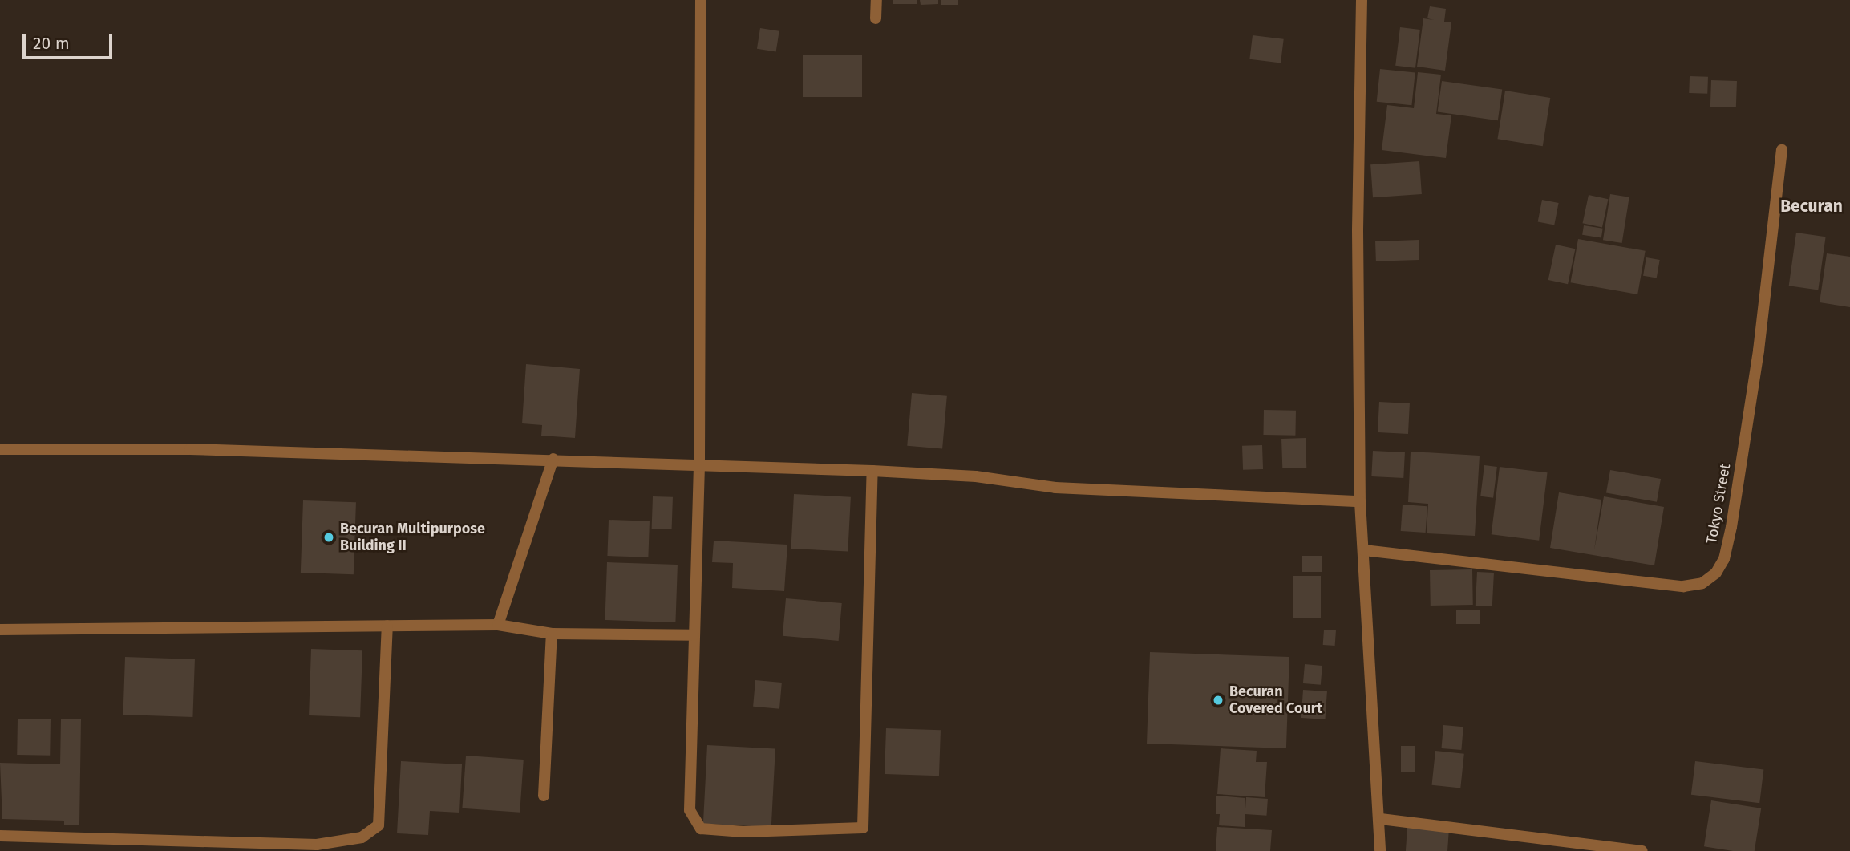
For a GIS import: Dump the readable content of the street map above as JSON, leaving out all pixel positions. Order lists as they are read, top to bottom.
{
  "streets": {
    "street": ["Tokyo Street"]
  },
  "districts": ["Becuran"],
  "places": ["Becuran Multipurpose Building II", "Becuran Covered Court"],
  "scale_bar": "20 m"
}
